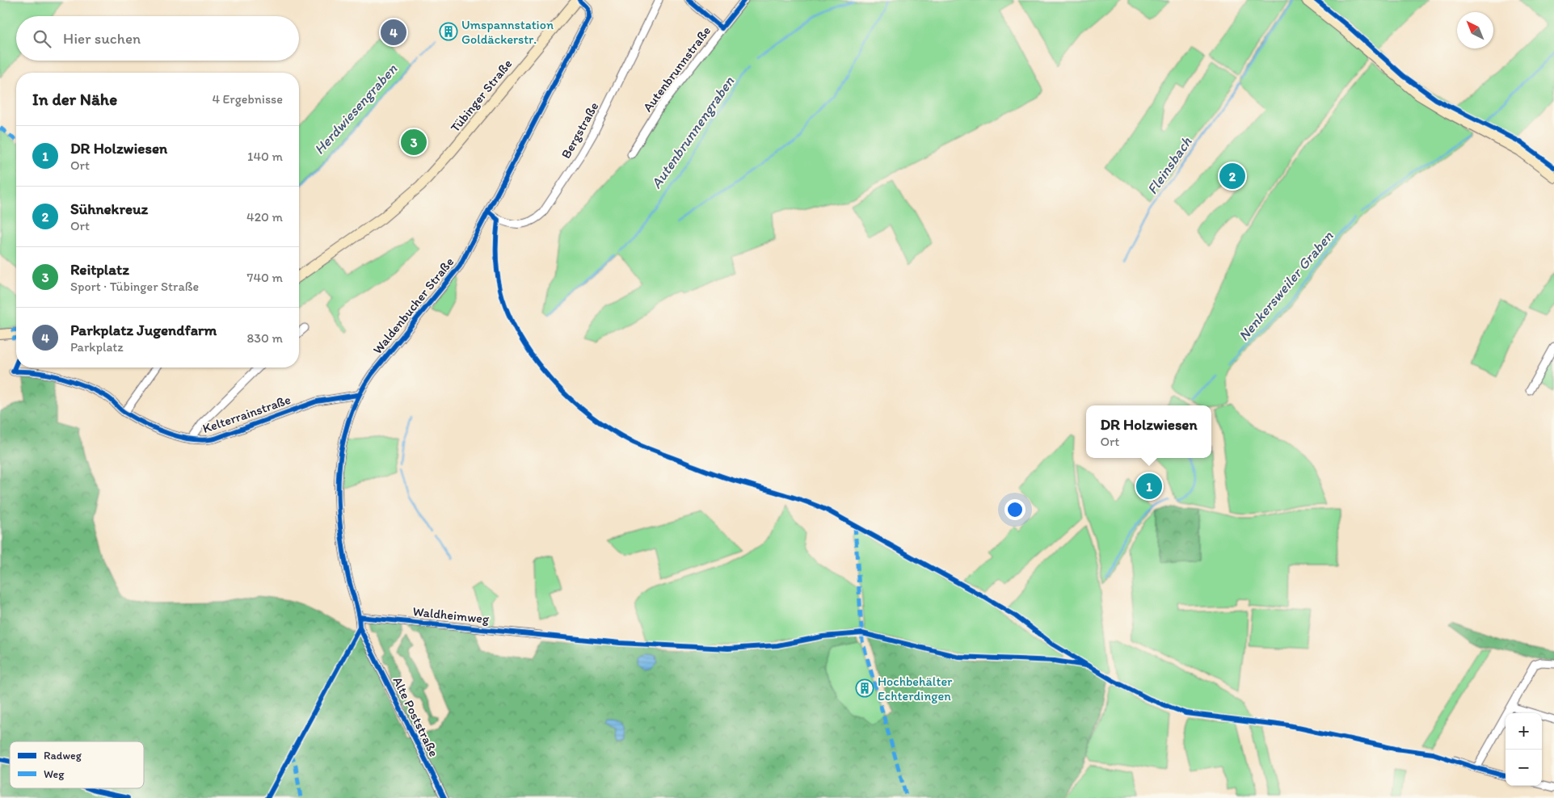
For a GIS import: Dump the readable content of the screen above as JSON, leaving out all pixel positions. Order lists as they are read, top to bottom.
{
  "streets": {
    "main road": ["Tübinger Straße"],
    "street": [
      "Autenbrunnstraße",
      "Bergstraße",
      "Waldenbucher Straße",
      "Kelterrainstraße",
      "Waldheimweg",
      "Alte Poststraße"
    ]
  },
  "crossings": [
    ["Tübinger Straße", "Waldenbucher Straße"],
    ["Bergstraße", "Waldenbucher Straße"],
    ["Waldenbucher Straße", "Kelterrainstraße"],
    ["Waldenbucher Straße", "Waldheimweg"],
    ["Waldenbucher Straße", "Alte Poststraße"]
  ],
  "water": [
    "Herdwiesengraben",
    "Autenbrunnengraben",
    "Fleinsbach",
    "Nenkersweiler Graben"
  ],
  "places": {
    "building": ["Umspannstation Goldäckerstr.", "Hochbehälter Echterdingen"]
  },
  "legend": ["Radweg", "Weg"],
  "north": "top left",
  "page": {
    "search": "Hier suchen",
    "pins": [
      "4",
      "3",
      "2",
      "1"
    ],
    "heading": ["In der Nähe", "4 Ergebnisse"],
    "list": [
      {
        "mark": "1",
        "name": "DR Holzwiesen",
        "note": "Ort",
        "value": "140 m"
      },
      {
        "mark": "2",
        "name": "Sühnekreuz",
        "note": "Ort",
        "value": "420 m"
      },
      {
        "mark": "3",
        "name": "Reitplatz",
        "note": "Sport · Tübinger Straße",
        "value": "740 m"
      },
      {
        "mark": "4",
        "name": "Parkplatz Jugendfarm",
        "note": "Parkplatz",
        "value": "830 m"
      }
    ],
    "popup": ["DR Holzwiesen", "Ort"],
    "map_buttons": ["+", "−"]
  }
}
